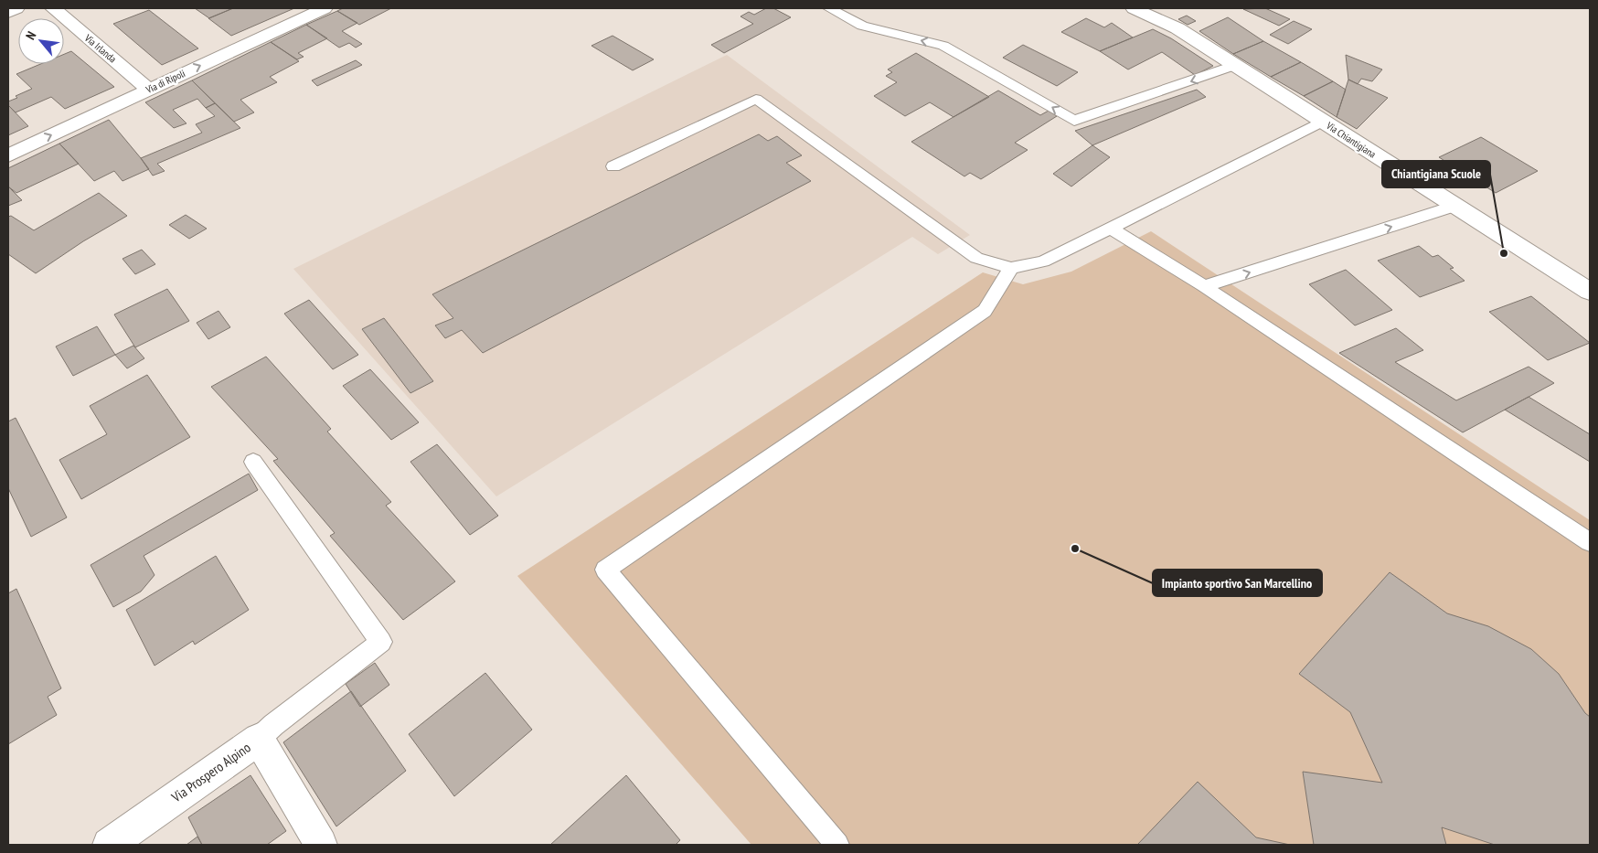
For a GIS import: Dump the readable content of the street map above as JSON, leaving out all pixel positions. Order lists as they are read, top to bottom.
{
  "streets": {
    "street": [
      "Via Irlanda",
      "Via di Ripoli",
      "Via Chiantigiana",
      "Via Prospero Alpino"
    ]
  },
  "crossings": [
    ["Via Irlanda", "Via di Ripoli"]
  ],
  "one_way": ["Via di Ripoli"],
  "places": ["Chiantigiana Scuole", "Impianto sportivo San Marcellino"],
  "north": "top left"
}
